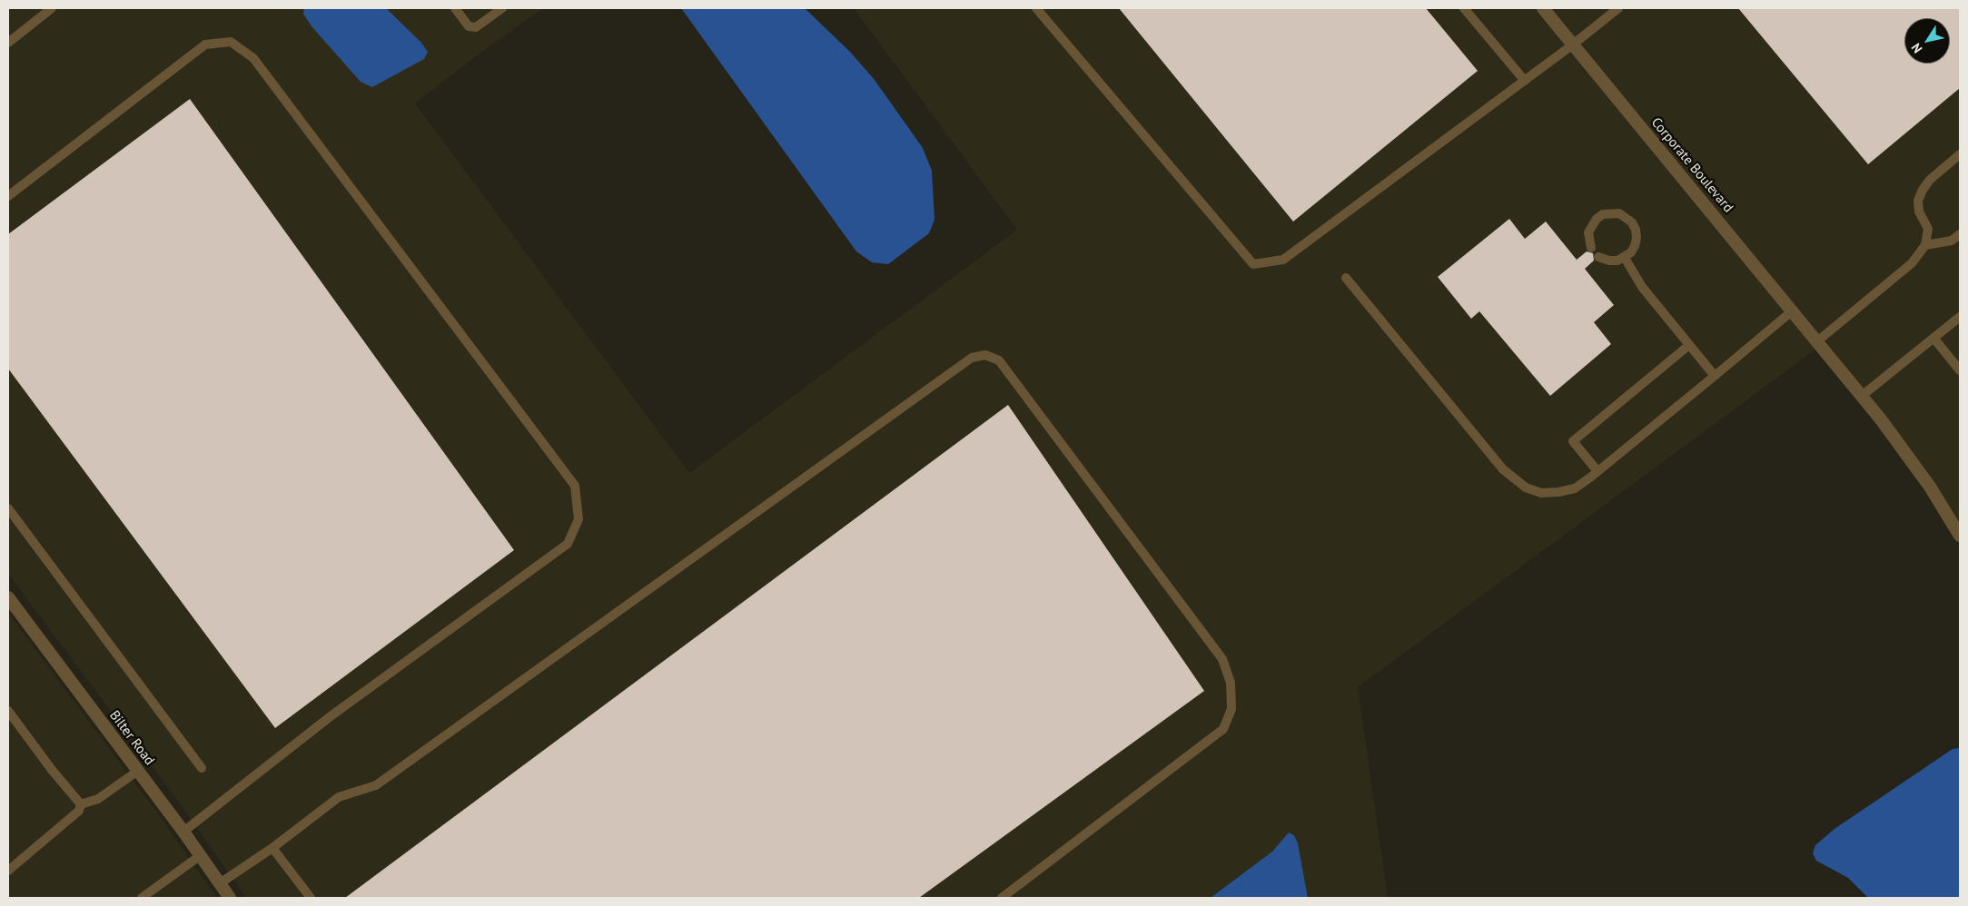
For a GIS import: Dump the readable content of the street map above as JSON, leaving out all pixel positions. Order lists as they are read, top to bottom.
{
  "streets": {
    "street": ["Corporate Boulevard", "Bilter Road"]
  },
  "north": "bottom left"
}
